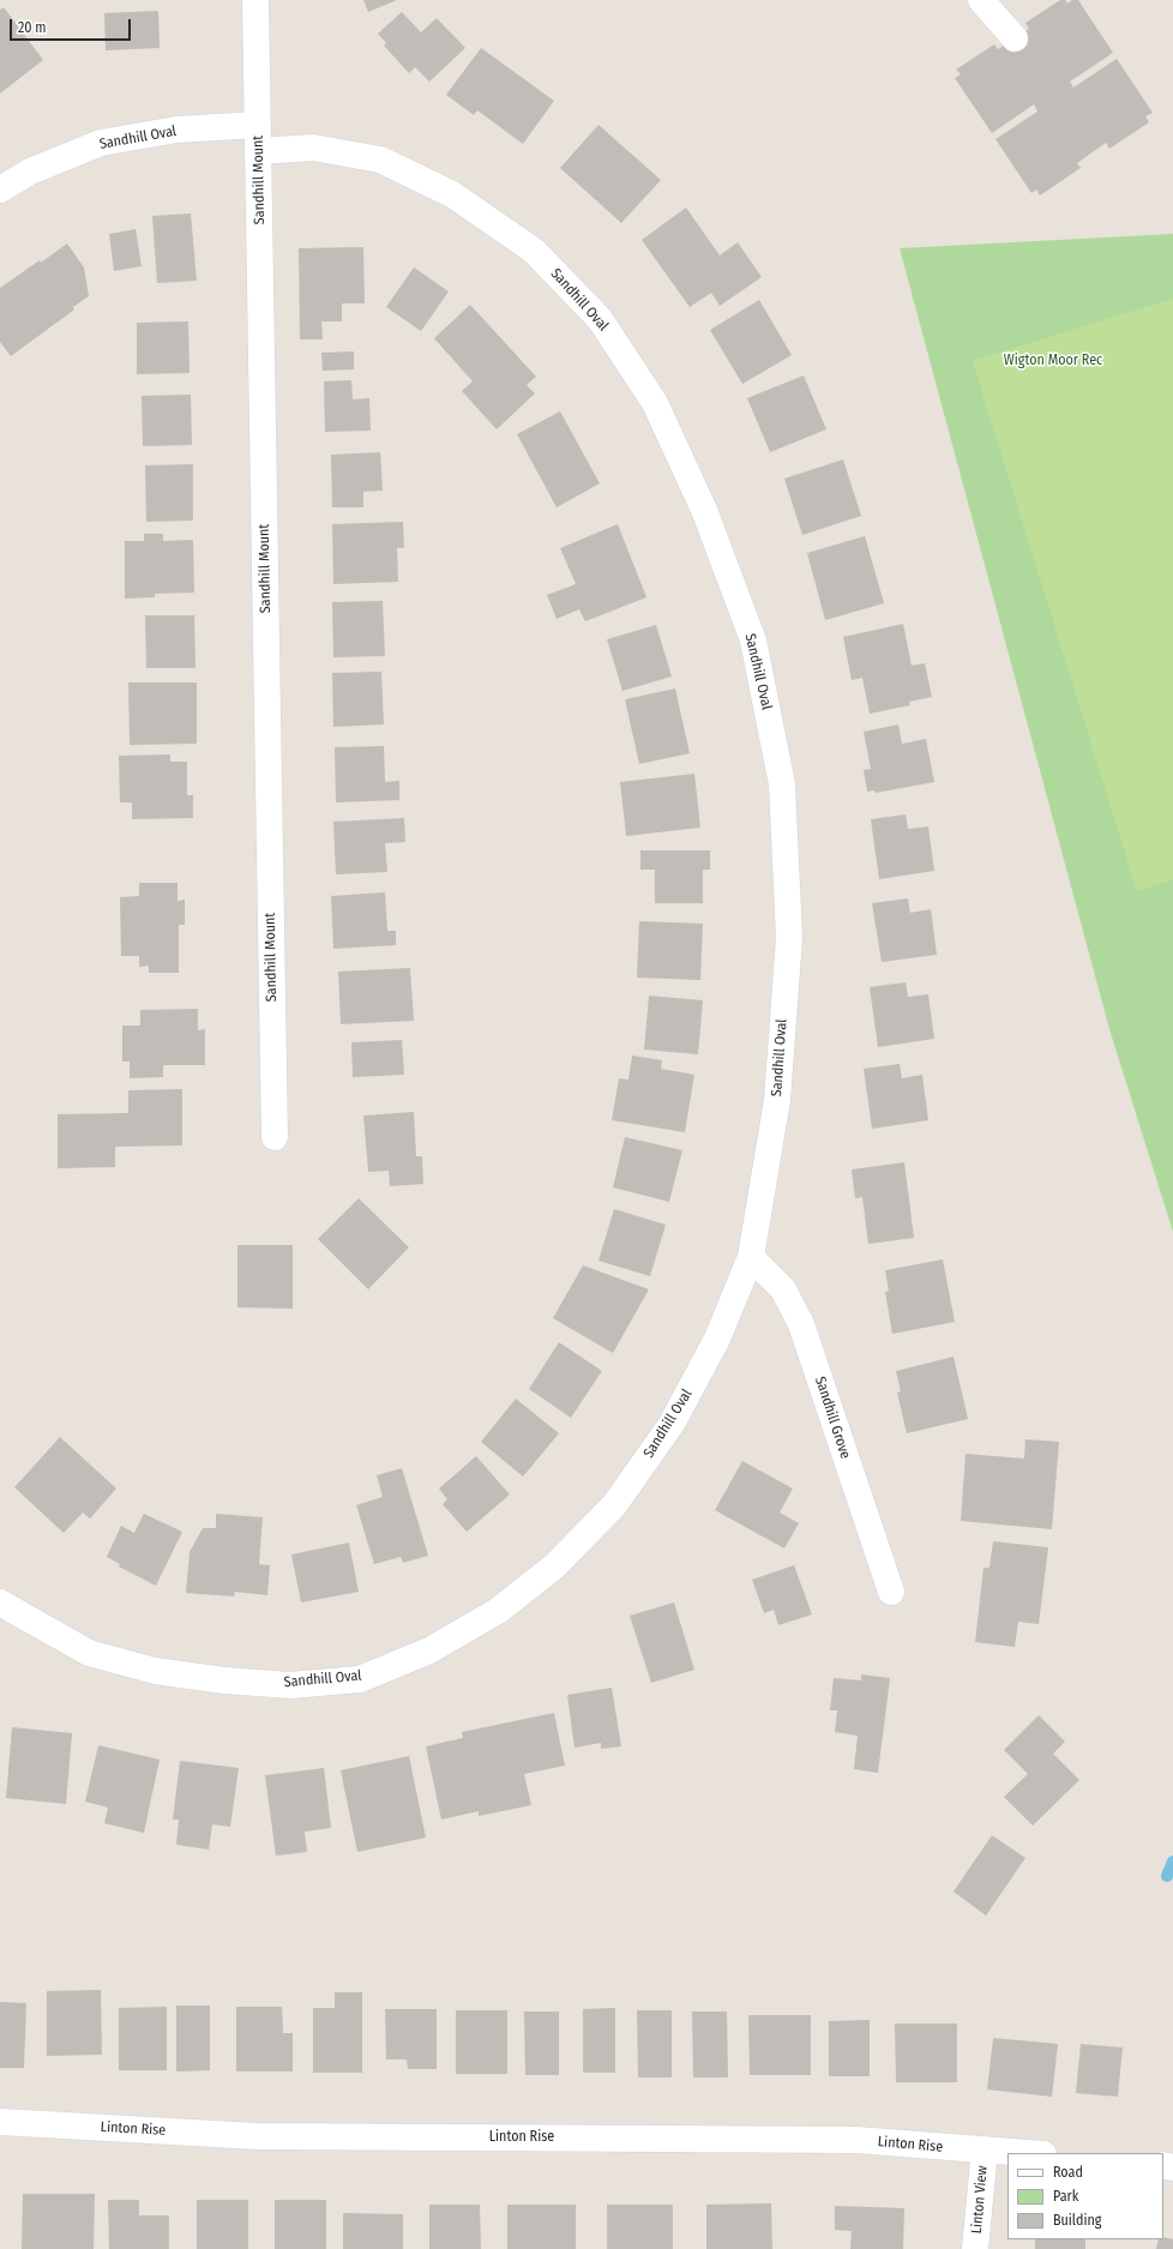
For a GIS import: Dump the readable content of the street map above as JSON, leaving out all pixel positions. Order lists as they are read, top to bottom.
{
  "streets": {
    "street": [
      "Sandhill Oval",
      "Sandhill Mount",
      "Sandhill Grove",
      "Linton Rise",
      "Linton View"
    ]
  },
  "crossings": [
    ["Sandhill Oval", "Sandhill Mount"],
    ["Sandhill Oval", "Sandhill Grove"],
    ["Linton Rise", "Linton View"]
  ],
  "parks": ["Wigton Moor Rec"],
  "legend": ["Road", "Park", "Building"],
  "scale_bar": "20 m"
}
